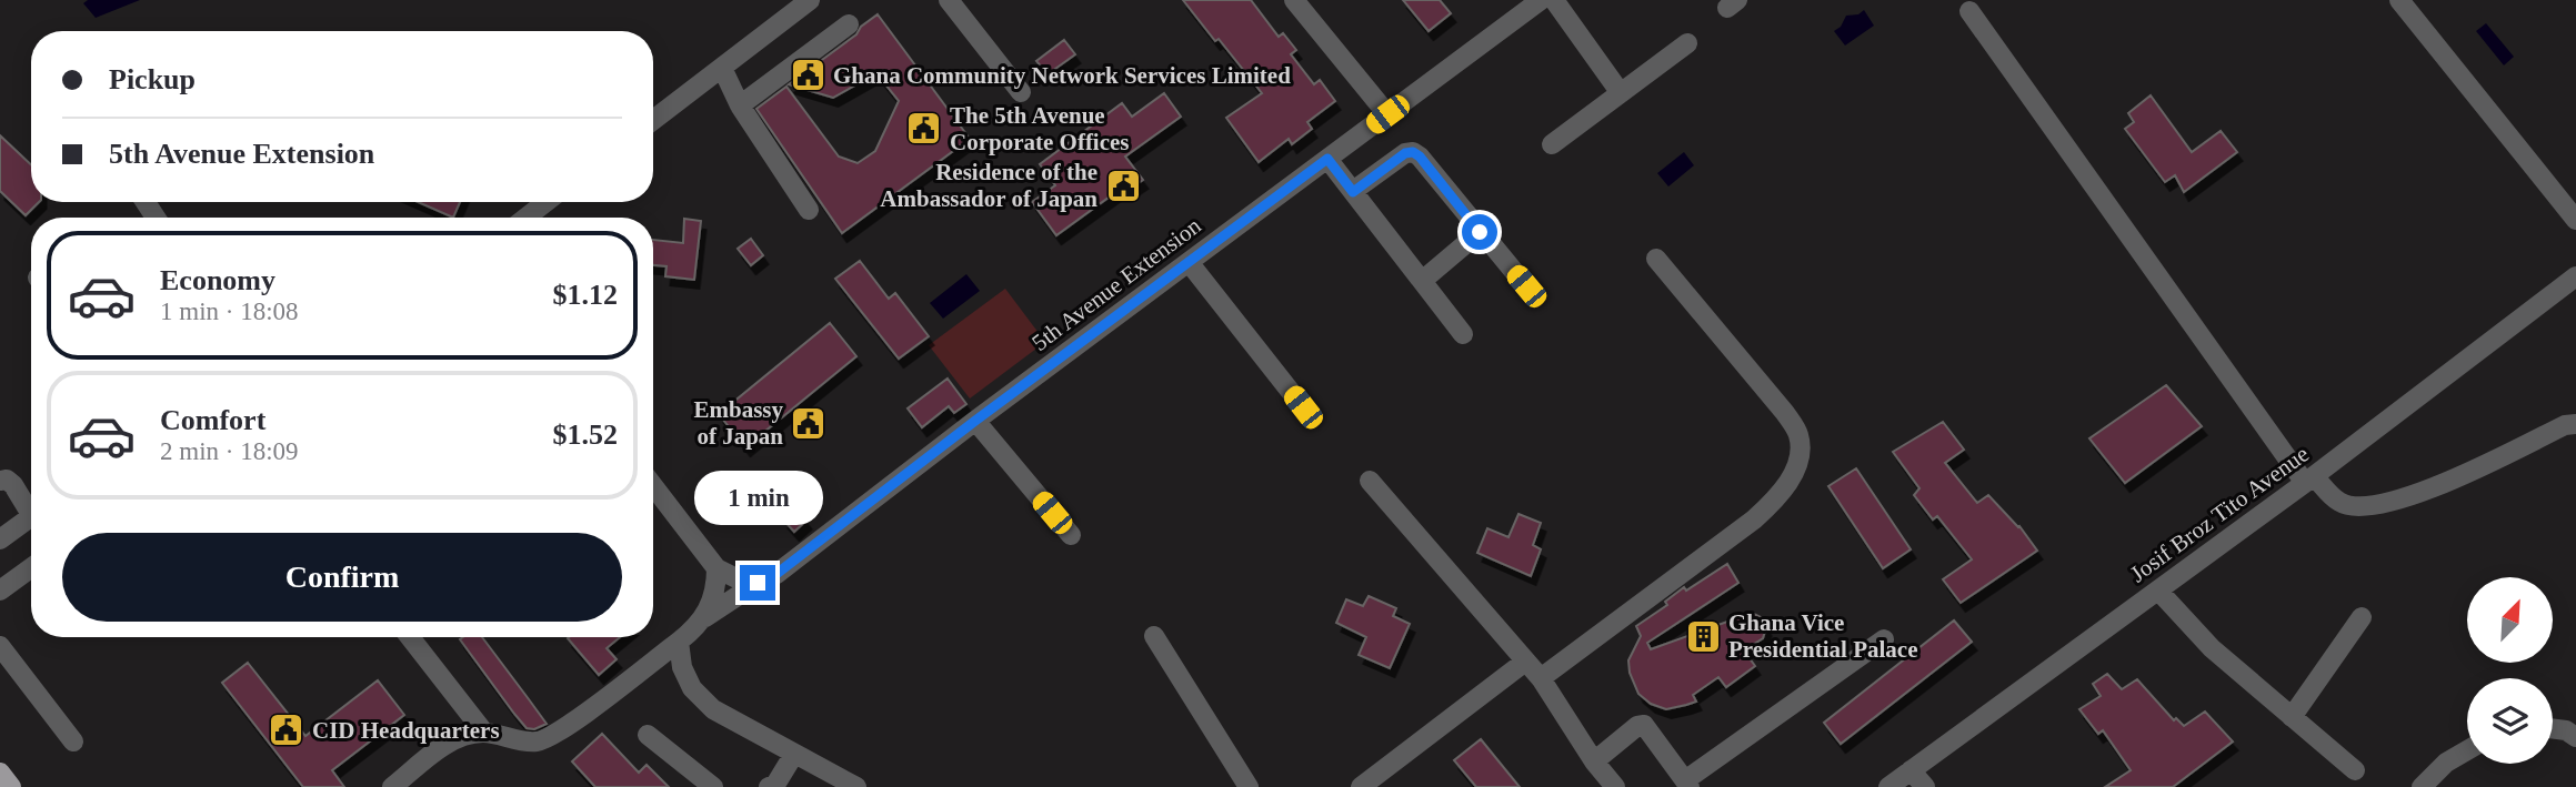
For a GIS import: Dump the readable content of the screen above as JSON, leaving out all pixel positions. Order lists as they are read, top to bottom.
{
  "streets": {
    "street": ["5th Avenue Extension", "Josif Broz Tito Avenue"]
  },
  "places": {
    "public building": [
      "Ghana Community Network Services Limited",
      "The 5th Avenue Corporate Offices",
      "Residence of the Ambassador of Japan",
      "Embassy of Japan",
      "CID Headquarters"
    ],
    "building": ["Ghana Vice Presidential Palace"]
  },
  "north": "top right",
  "page": {
    "banner": ["Pickup", "5th Avenue Extension"],
    "list": [
      {
        "name": "Economy",
        "note": "1 min · 18:08",
        "value": "$1.12"
      },
      {
        "name": "Comfort",
        "note": "2 min · 18:09",
        "value": "$1.52"
      }
    ],
    "bubble": "1 min",
    "buttons": "Confirm"
  }
}
